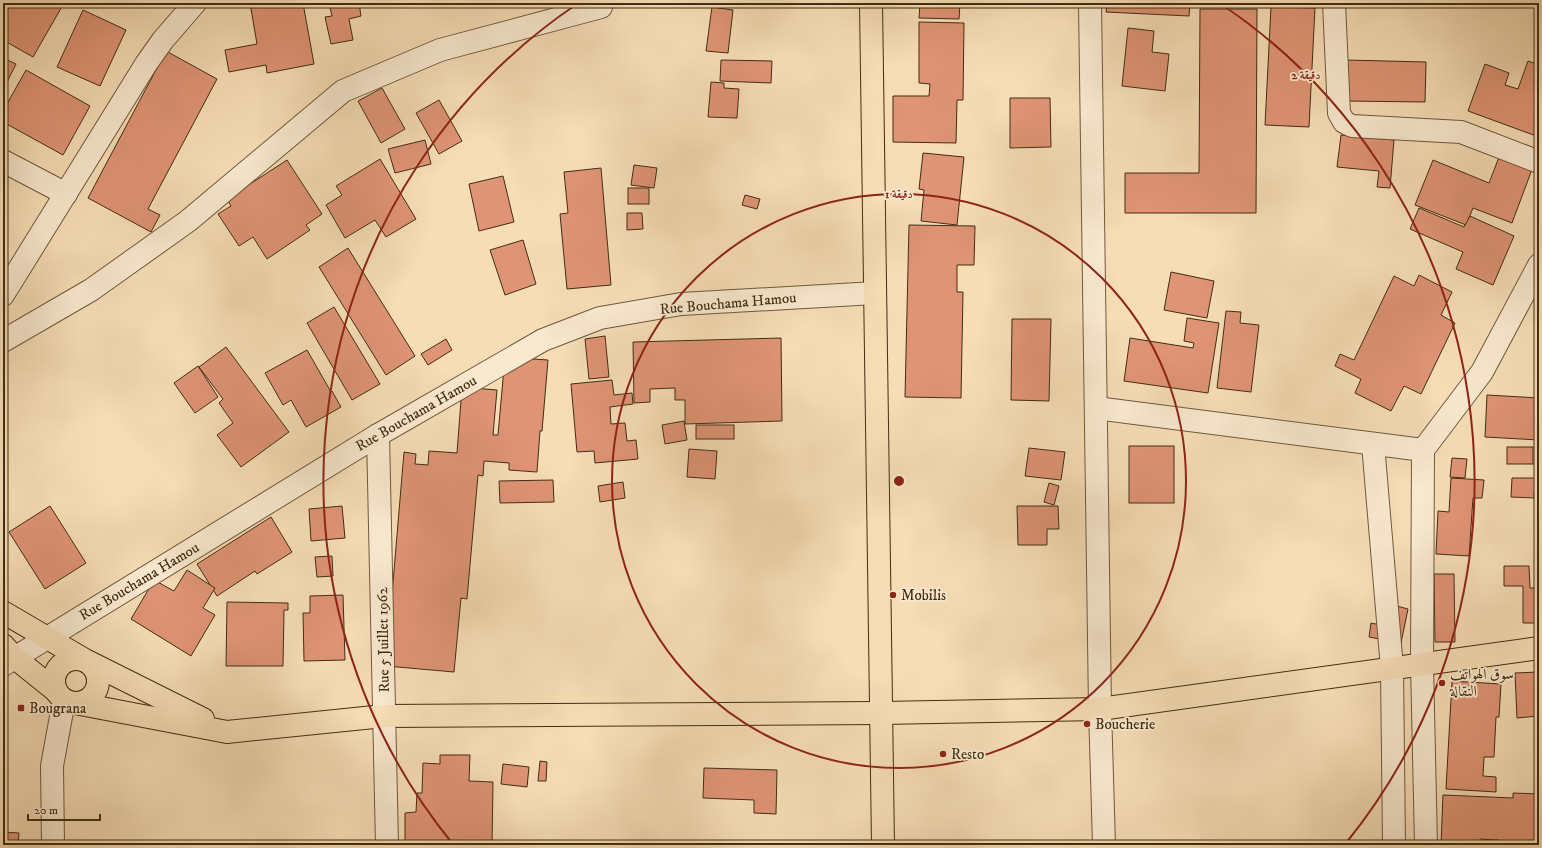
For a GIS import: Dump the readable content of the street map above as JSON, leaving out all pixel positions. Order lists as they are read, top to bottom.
{
  "streets": {
    "street": ["Rue Bouchama Hamou", "Rue 5 Juillet 1962"]
  },
  "crossings": [
    ["Rue Bouchama Hamou", "Rue 5 Juillet 1962"]
  ],
  "places": {
    "other": [
      "Mobilis",
      "سوق الهواتف النقالة",
      "Boucherie",
      "Resto"
    ],
    "transit": ["Bougrana"]
  },
  "scale_bar": "20 m",
  "rings": ["2 دقيقة", "1 دقيقة"]
}
